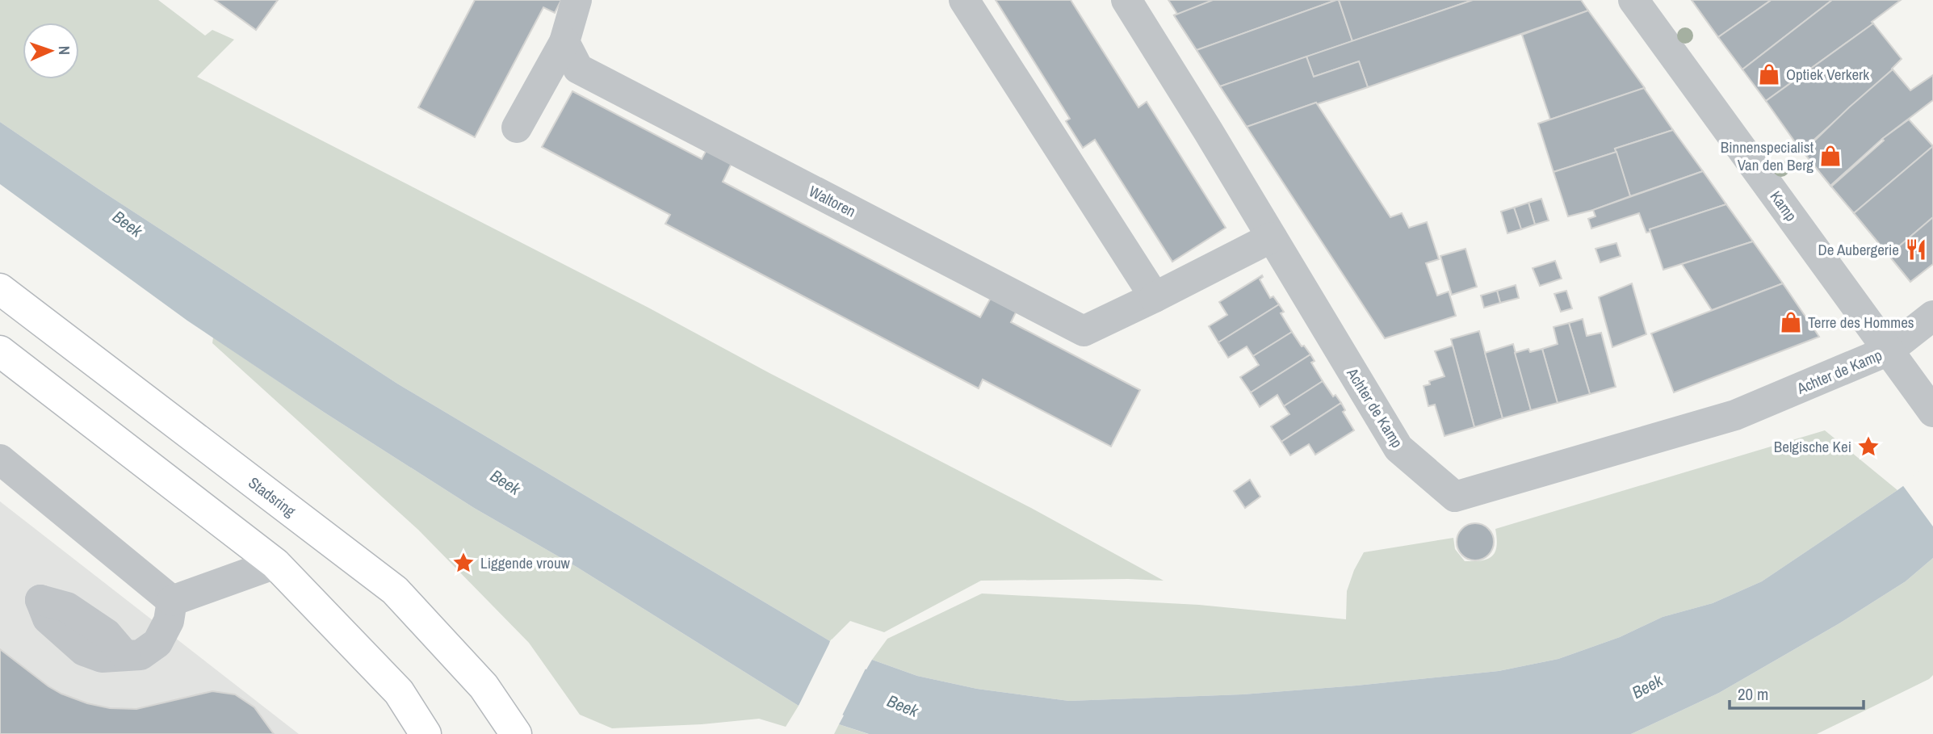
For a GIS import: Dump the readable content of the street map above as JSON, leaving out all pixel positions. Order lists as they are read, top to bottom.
{
  "streets": {
    "main road": ["Stadsring"],
    "street": ["Waltoren", "Kamp", "Achter de Kamp"]
  },
  "crossings": [
    ["Waltoren", "Achter de Kamp"],
    ["Kamp", "Achter de Kamp"]
  ],
  "water": ["Beek"],
  "places": {
    "shop": ["Optiek Verkerk", "Binnenspecialist Van den Berg", "Terre des Hommes"],
    "restaurant": ["De Aubergerie"],
    "place": ["Belgische Kei", "Liggende vrouw"]
  },
  "scale_bar": "20 m",
  "north": "right"
}
